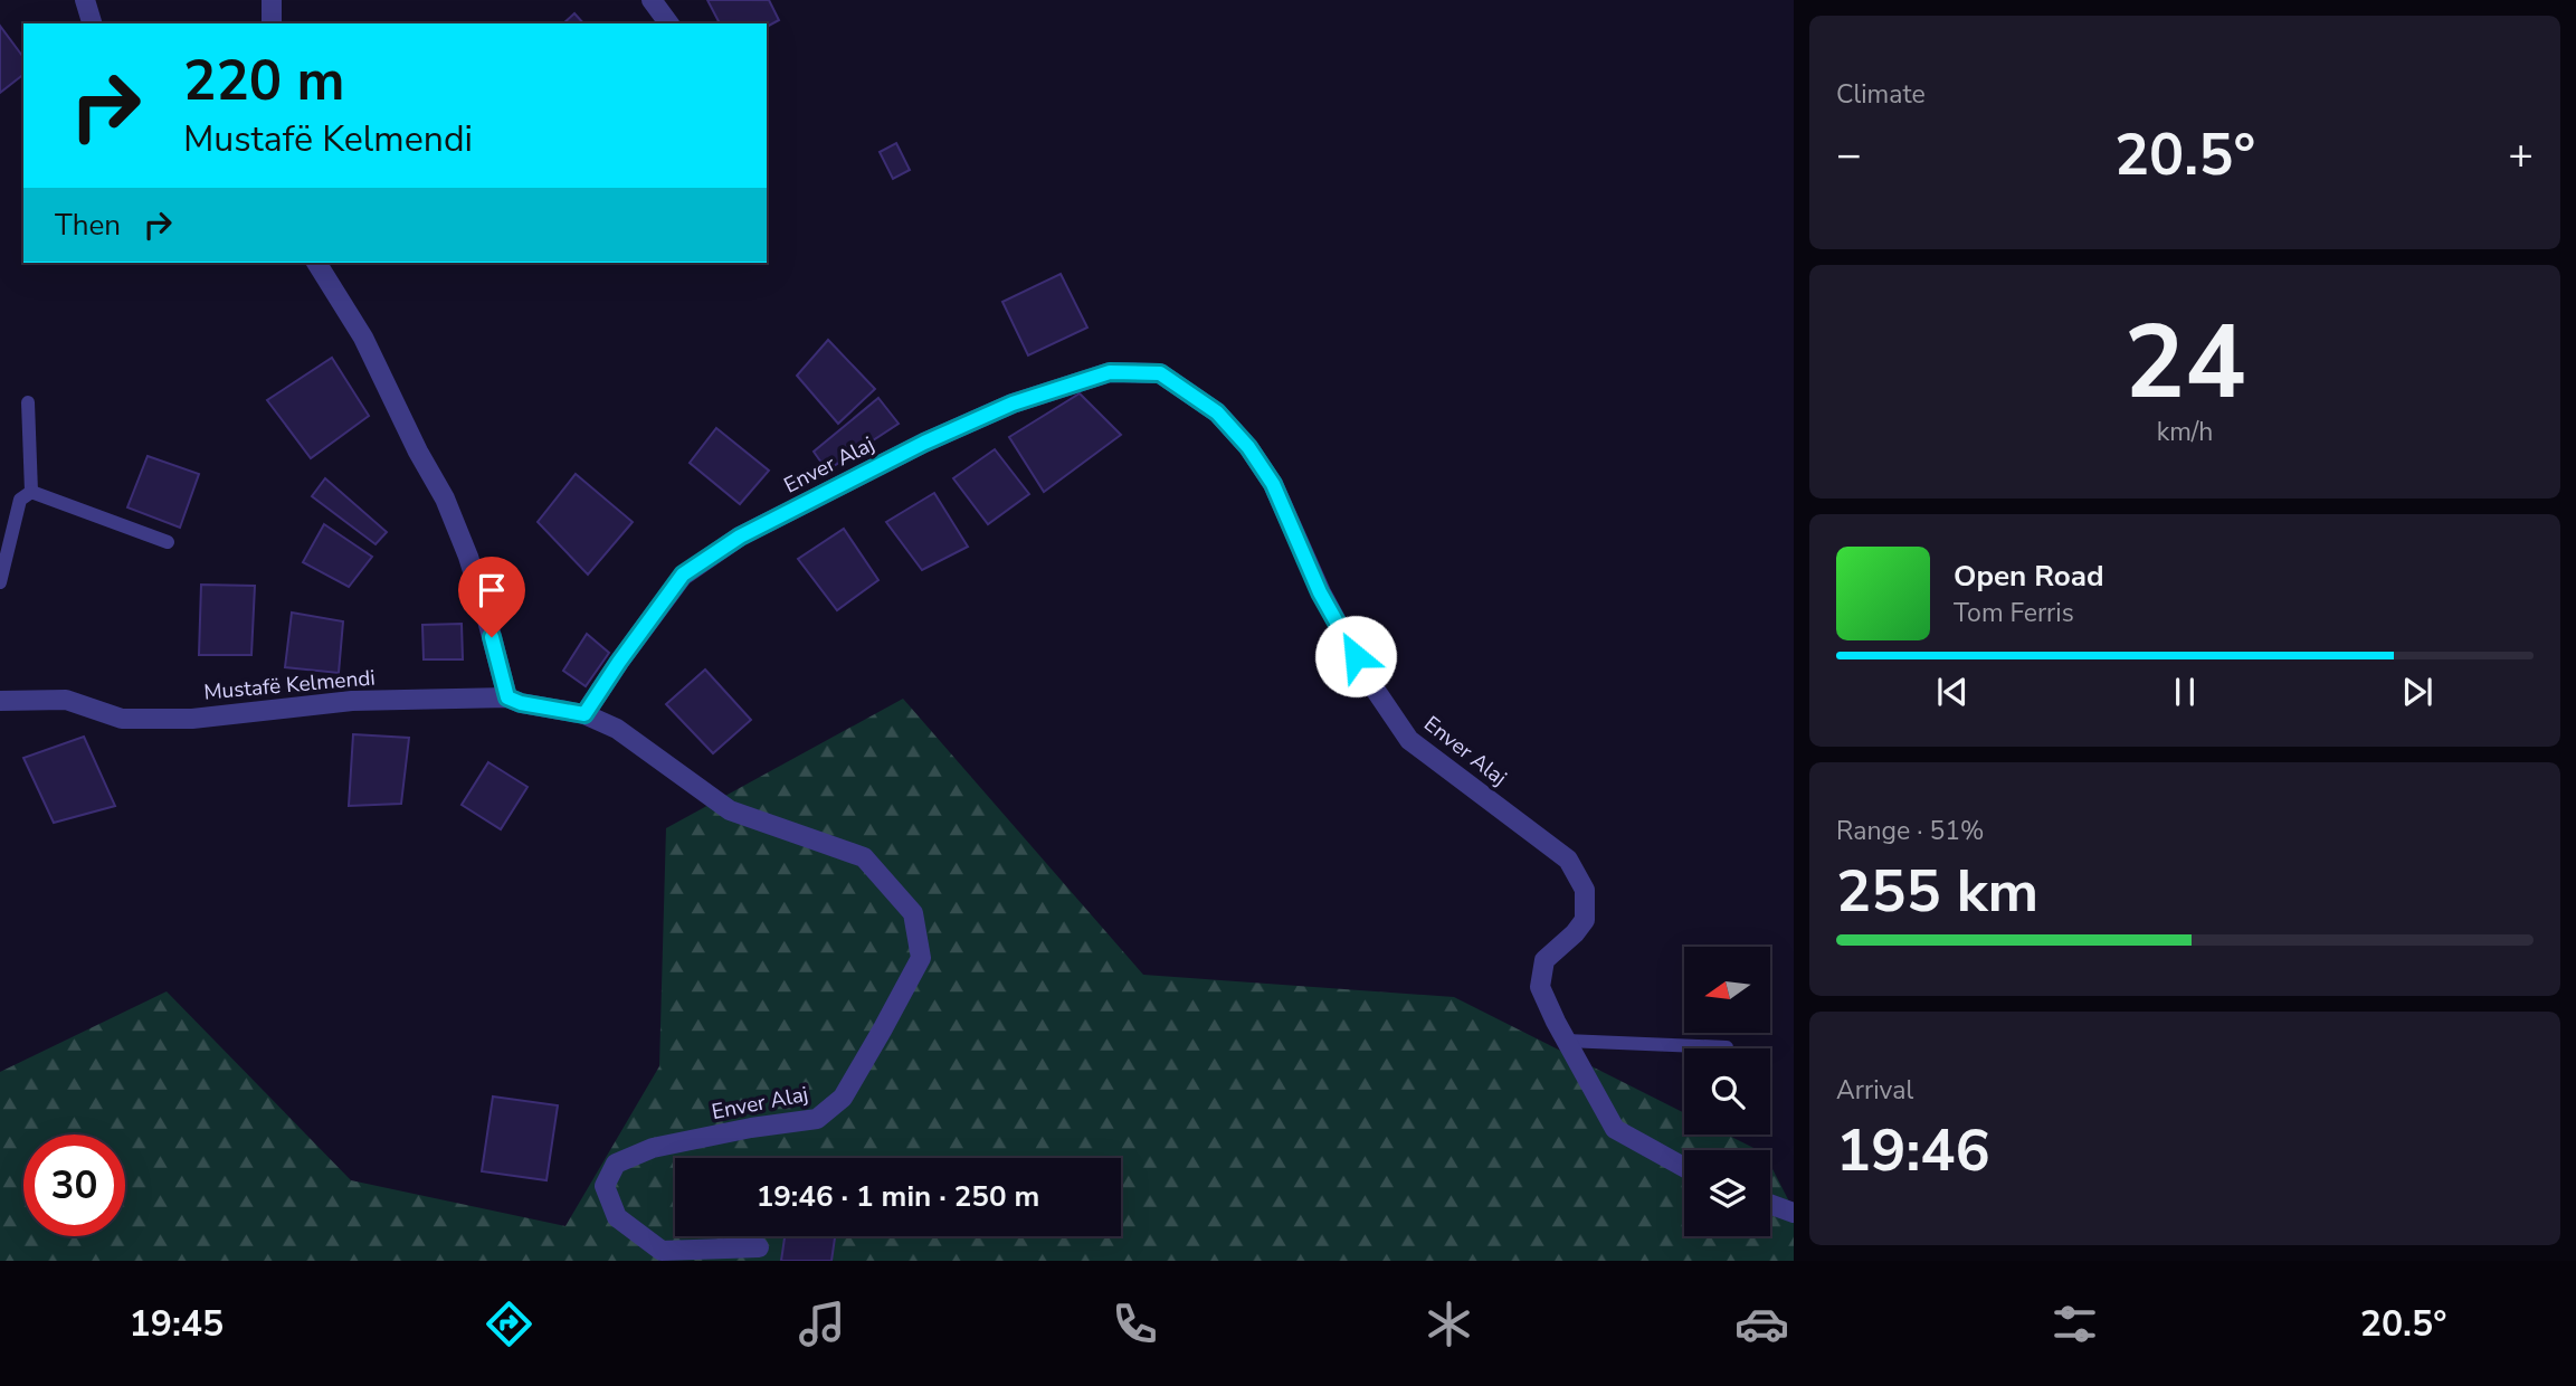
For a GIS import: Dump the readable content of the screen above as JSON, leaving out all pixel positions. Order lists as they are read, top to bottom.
{
  "streets": {
    "street": ["Enver Alaj", "Mustafë Kelmendi"]
  },
  "crossings": [
    ["Enver Alaj", "Mustafë Kelmendi"]
  ],
  "north": "left",
  "page": {
    "tile": [
      "Climate",
      ["24", "km/h"],
      ["Range · 51%", "255 km"],
      ["Arrival", "19:46"]
    ],
    "turn": ["220 m", "Mustafë Kelmendi"],
    "heat": ["−", "20.5°", "+"],
    "then": "Then",
    "song": ["Open Road", "Tom Ferris"],
    "limit": "30",
    "trip": "19:46 · 1 min · 250 m",
    "tabs": ["19:45", "20.5°"]
  }
}
